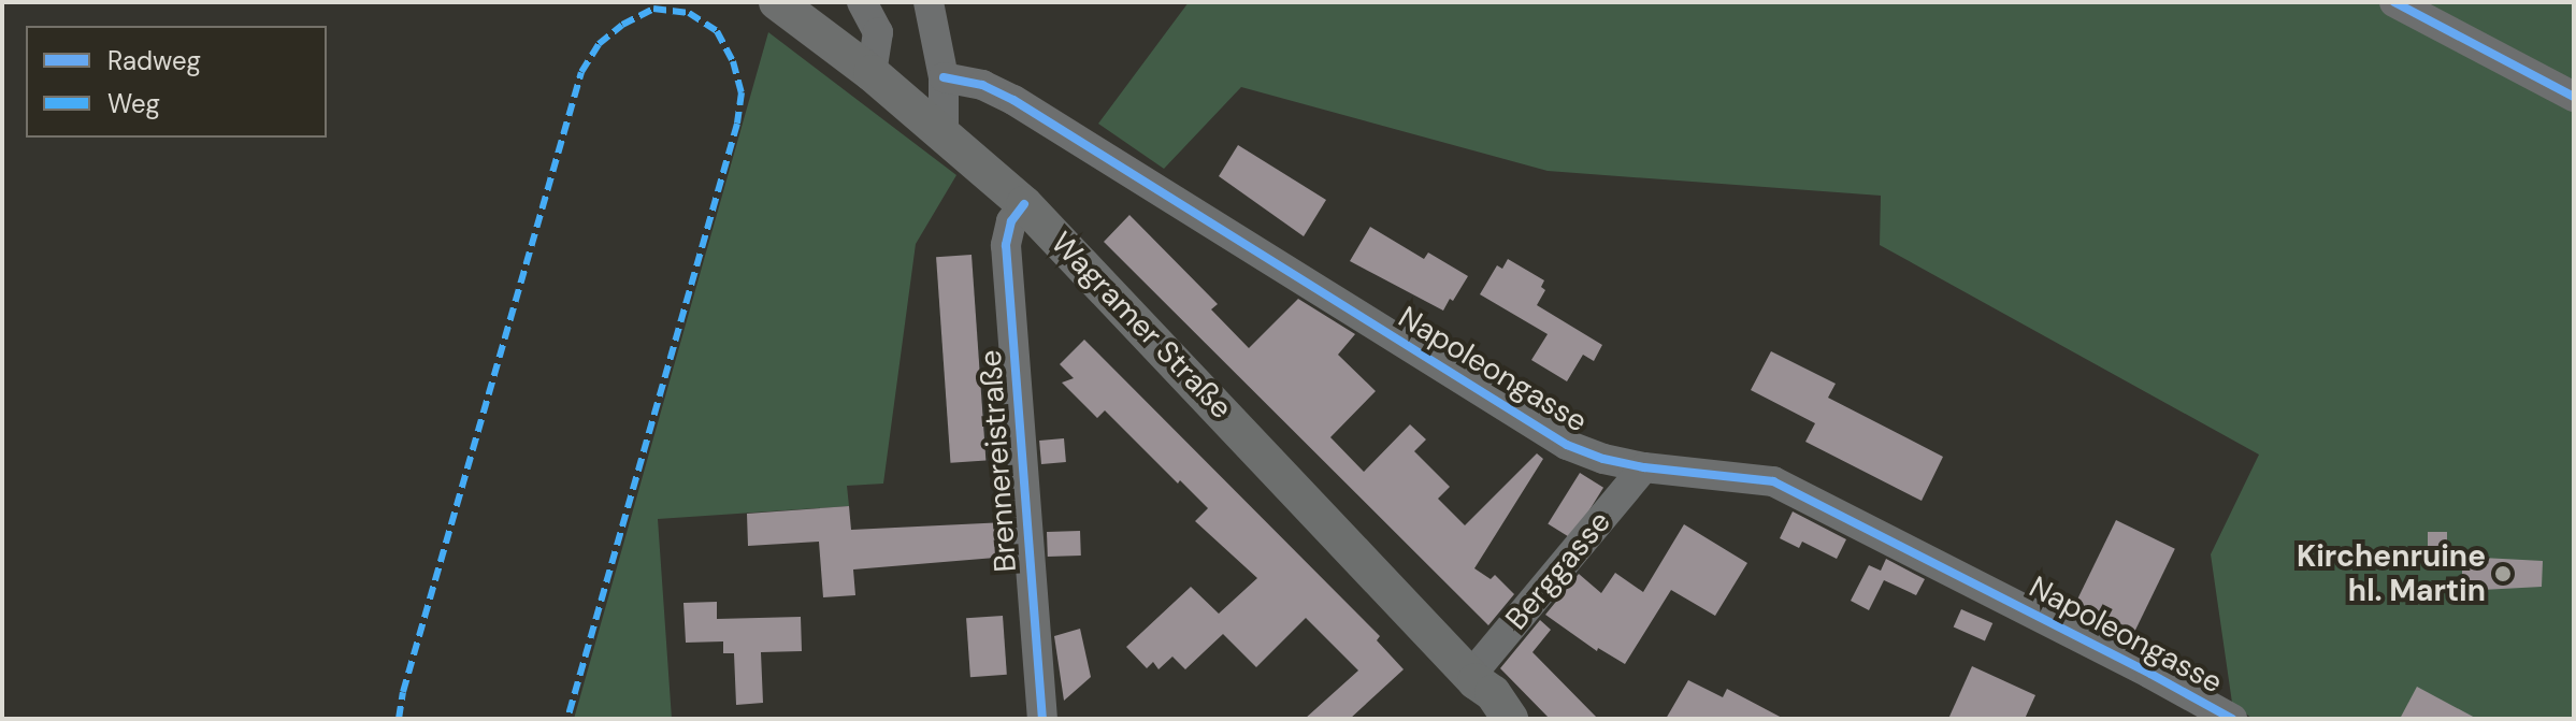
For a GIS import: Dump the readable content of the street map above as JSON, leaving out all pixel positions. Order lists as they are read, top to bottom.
{
  "streets": {
    "main road": ["Wagramer Straße"],
    "street": ["Napoleongasse", "Brennereistraße", "Berggasse"]
  },
  "crossings": [
    ["Wagramer Straße", "Brennereistraße"],
    ["Wagramer Straße", "Berggasse"],
    ["Napoleongasse", "Berggasse"]
  ],
  "places": ["Kirchenruine hl. Martin"],
  "legend": ["Radweg", "Weg"]
}
